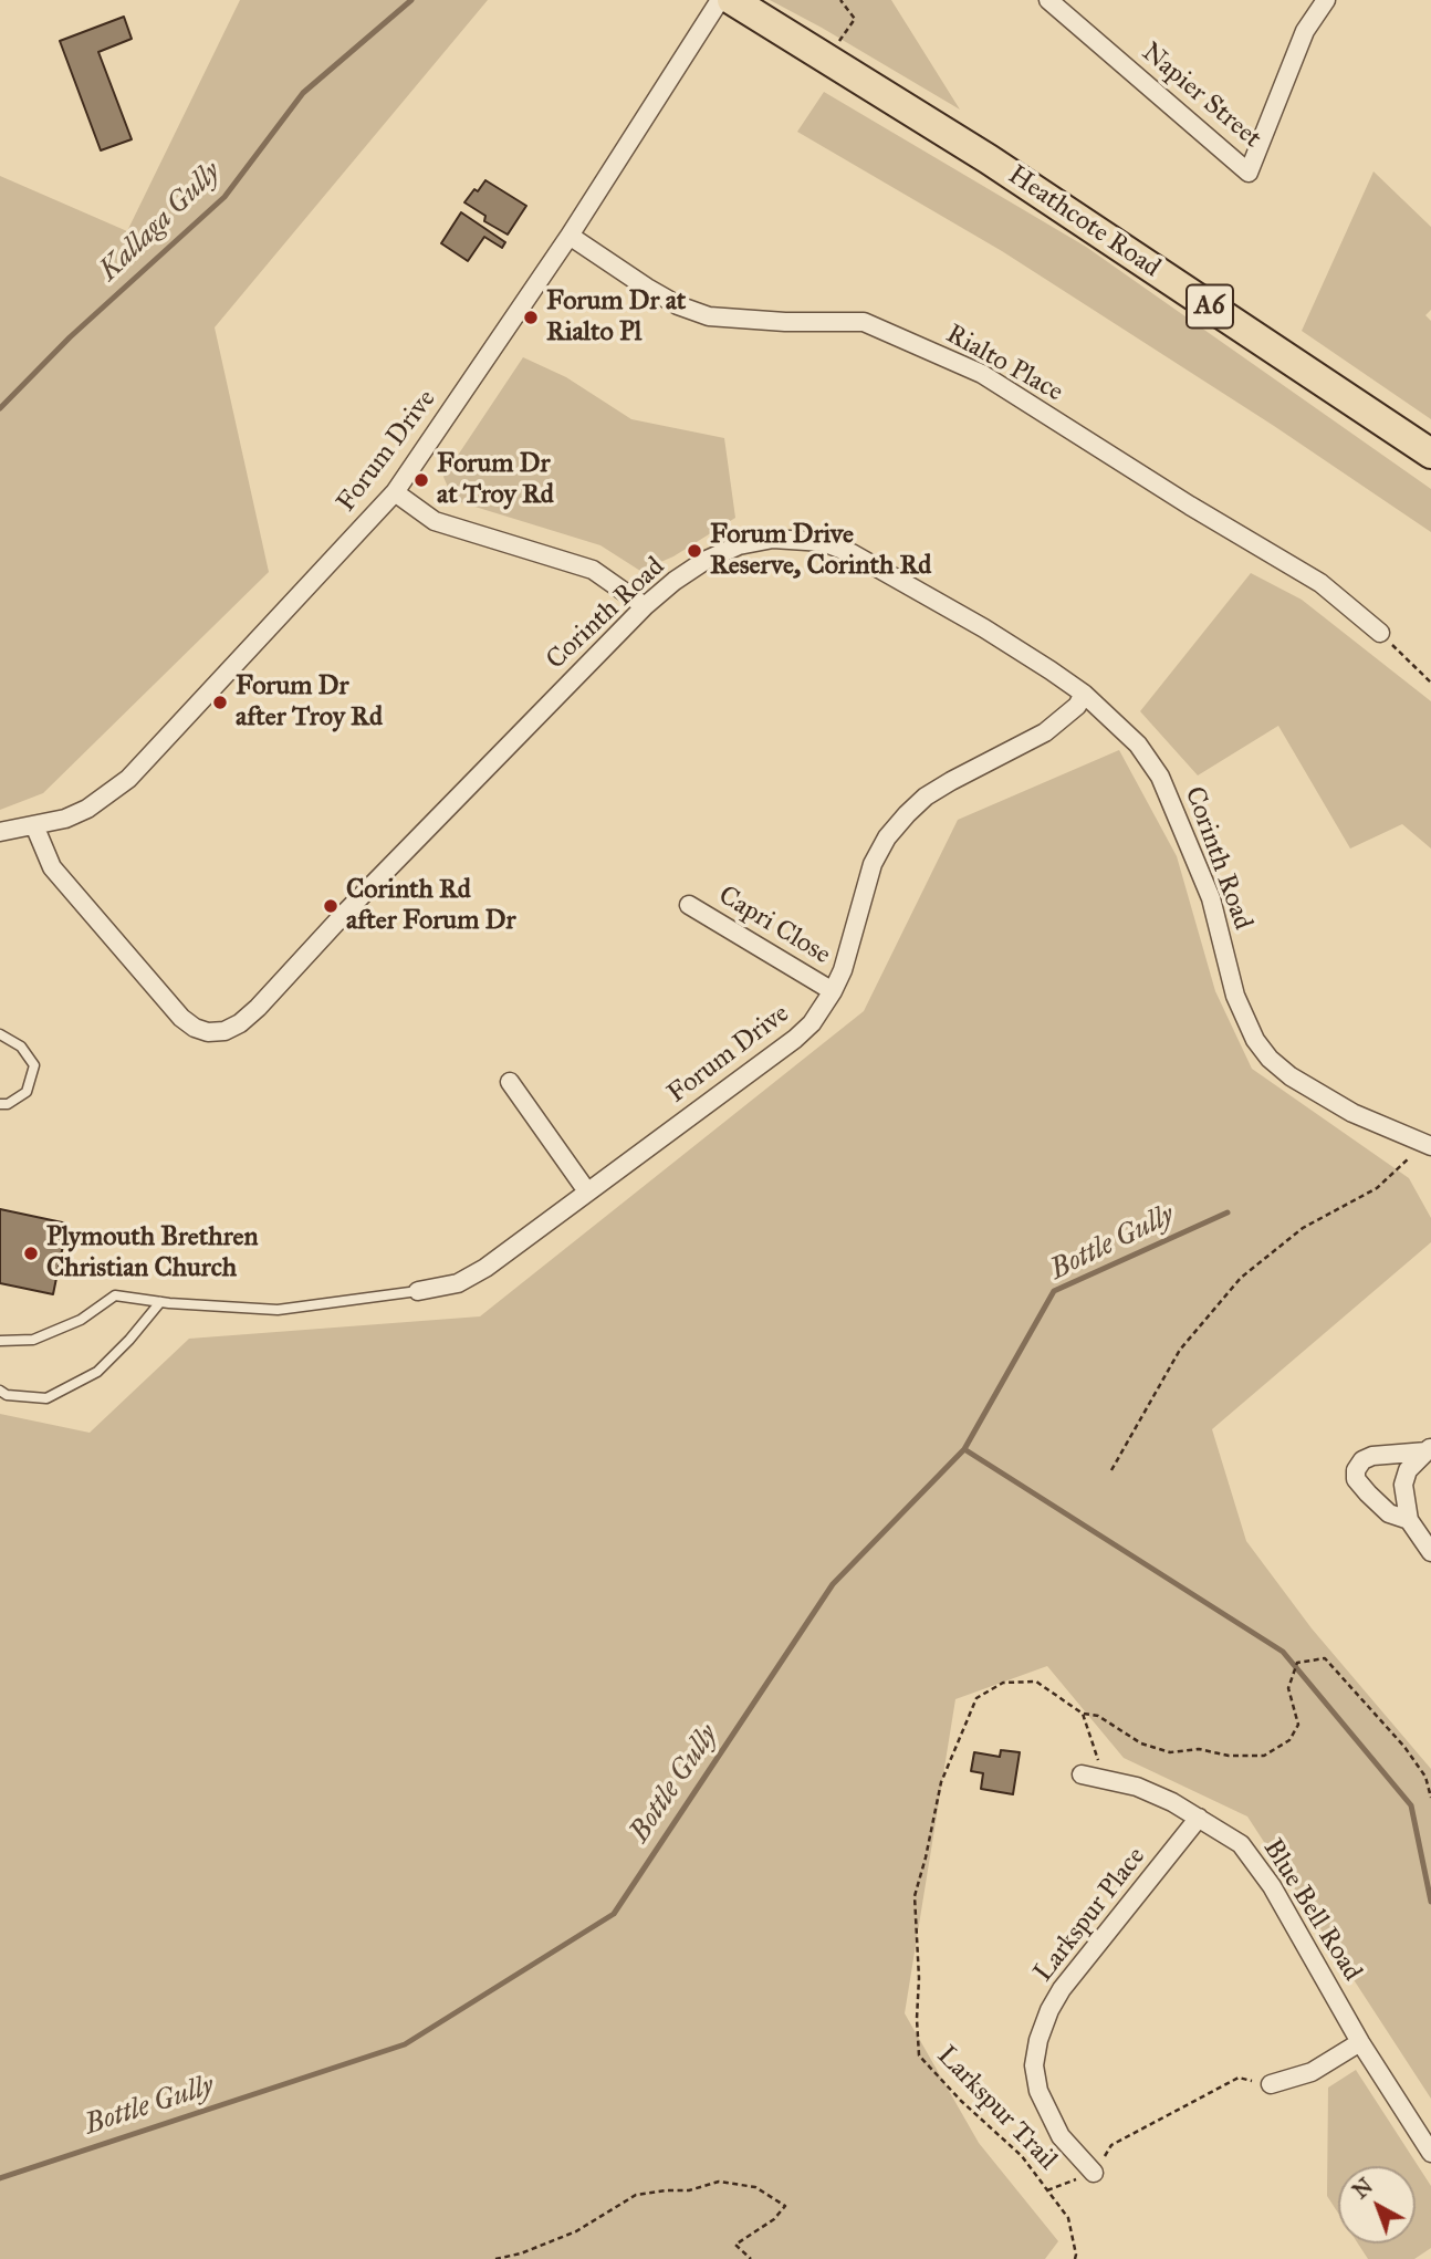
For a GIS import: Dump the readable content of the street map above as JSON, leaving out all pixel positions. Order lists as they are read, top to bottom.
{
  "streets": {
    "highway": ["Heathcote Road", "A6"],
    "street": [
      "Napier Street",
      "Rialto Place",
      "Forum Drive",
      "Corinth Road",
      "Capri Close",
      "Blue Bell Road",
      "Larkspur Place"
    ],
    "path": ["Larkspur Trail"]
  },
  "crossings": [
    ["Rialto Place", "Forum Drive"],
    ["Forum Drive", "Corinth Road"],
    ["Forum Drive", "Capri Close"],
    ["Blue Bell Road", "Larkspur Place"],
    ["Larkspur Place", "Larkspur Trail"]
  ],
  "water": ["Kallaga Gully", "Bottle Gully"],
  "places": [
    "Forum Dr at Rialto Pl",
    "Forum Dr at Troy Rd",
    "Forum Drive Reserve, Corinth Rd",
    "Forum Dr after Troy Rd",
    "Corinth Rd after Forum Dr",
    "Plymouth Brethren Christian Church"
  ],
  "north": "top left"
}
